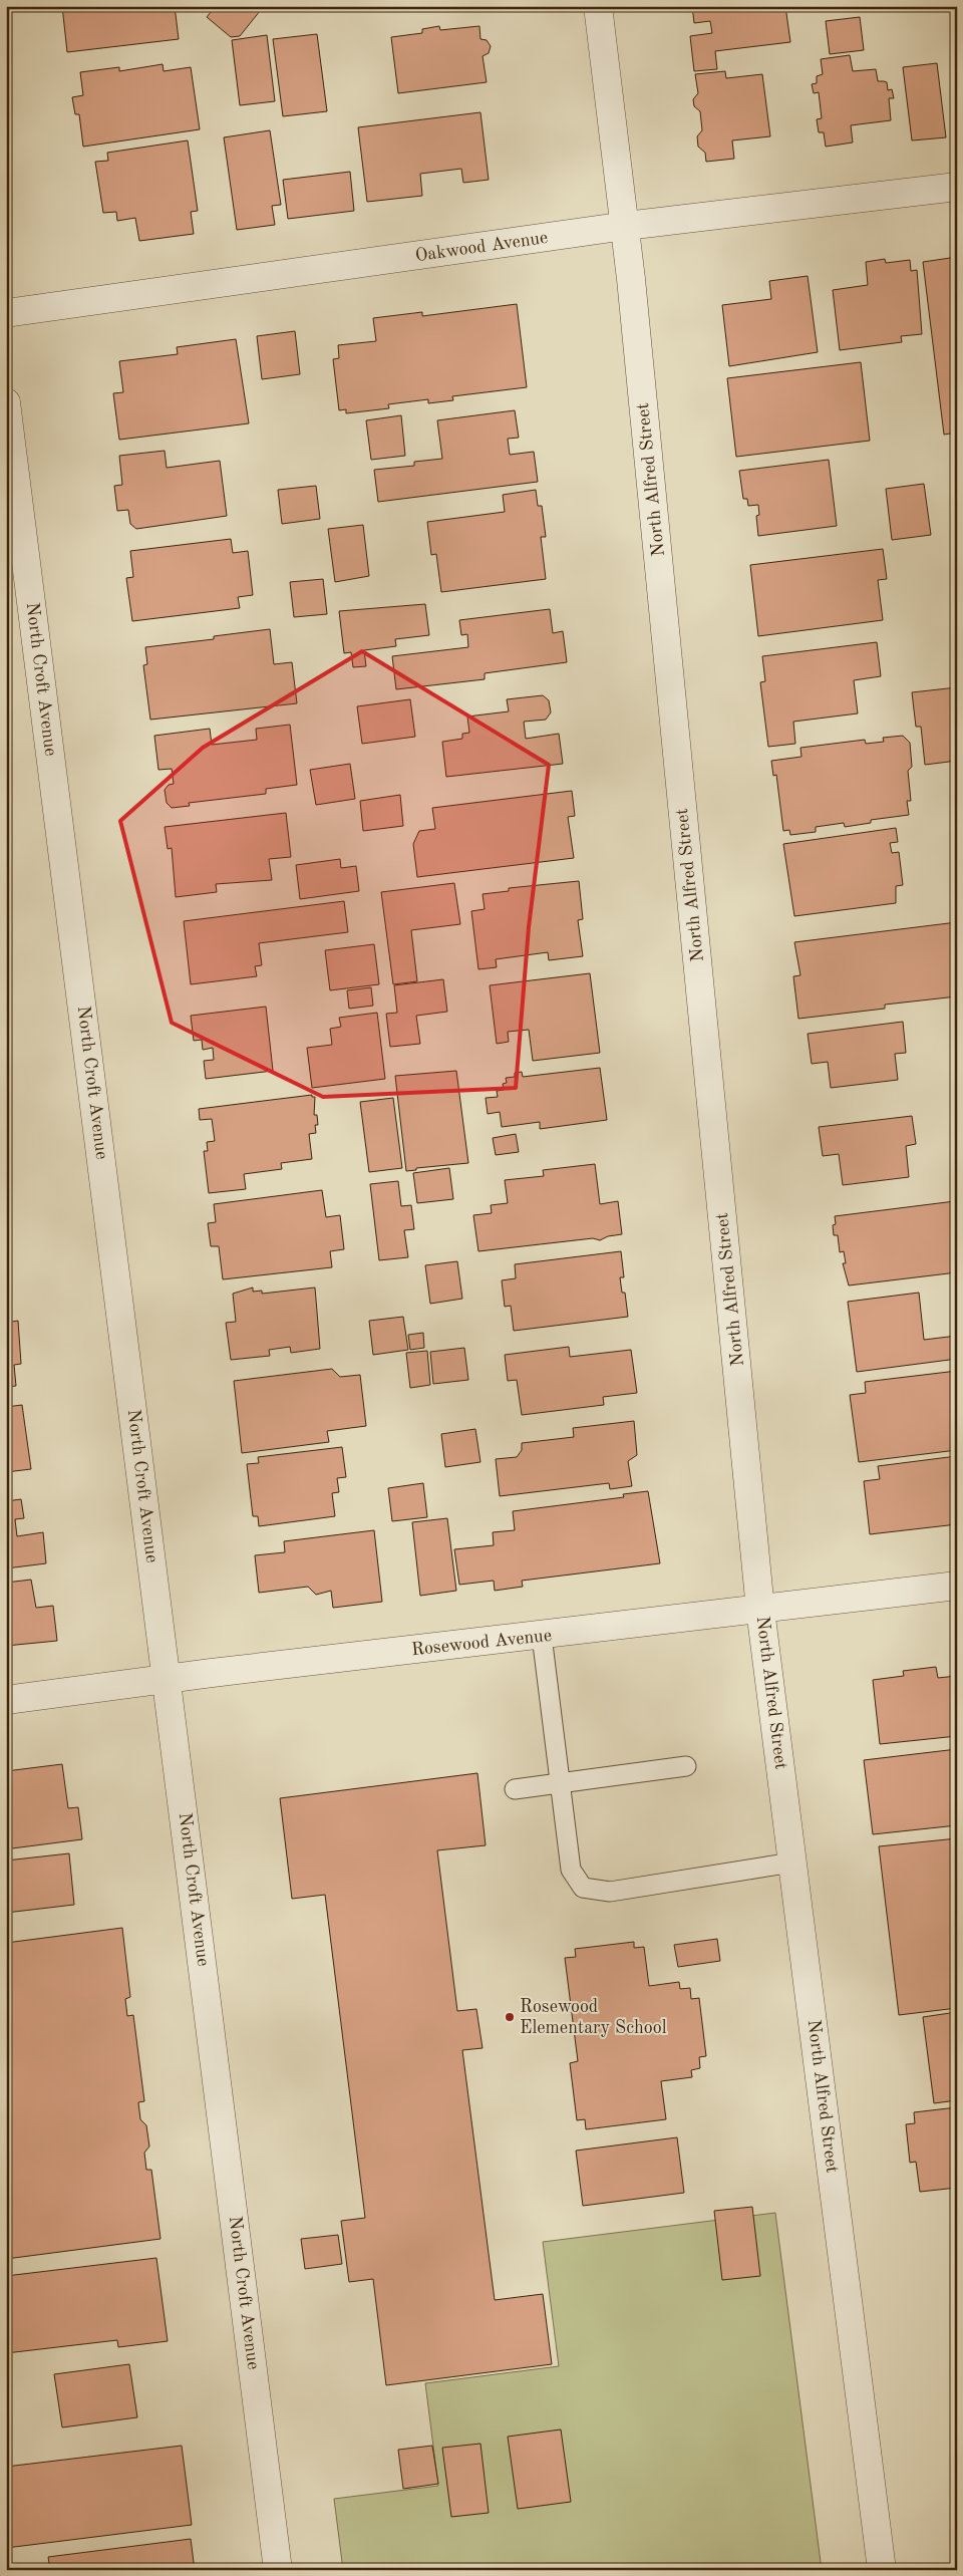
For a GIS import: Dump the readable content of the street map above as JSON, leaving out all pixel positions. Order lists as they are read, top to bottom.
{
  "streets": {
    "street": [
      "Oakwood Avenue",
      "North Alfred Street",
      "North Croft Avenue",
      "Rosewood Avenue"
    ]
  },
  "crossings": [
    ["Oakwood Avenue", "North Alfred Street"],
    ["North Alfred Street", "Rosewood Avenue"],
    ["North Croft Avenue", "Rosewood Avenue"]
  ],
  "places": ["Rosewood Elementary School"]
}
